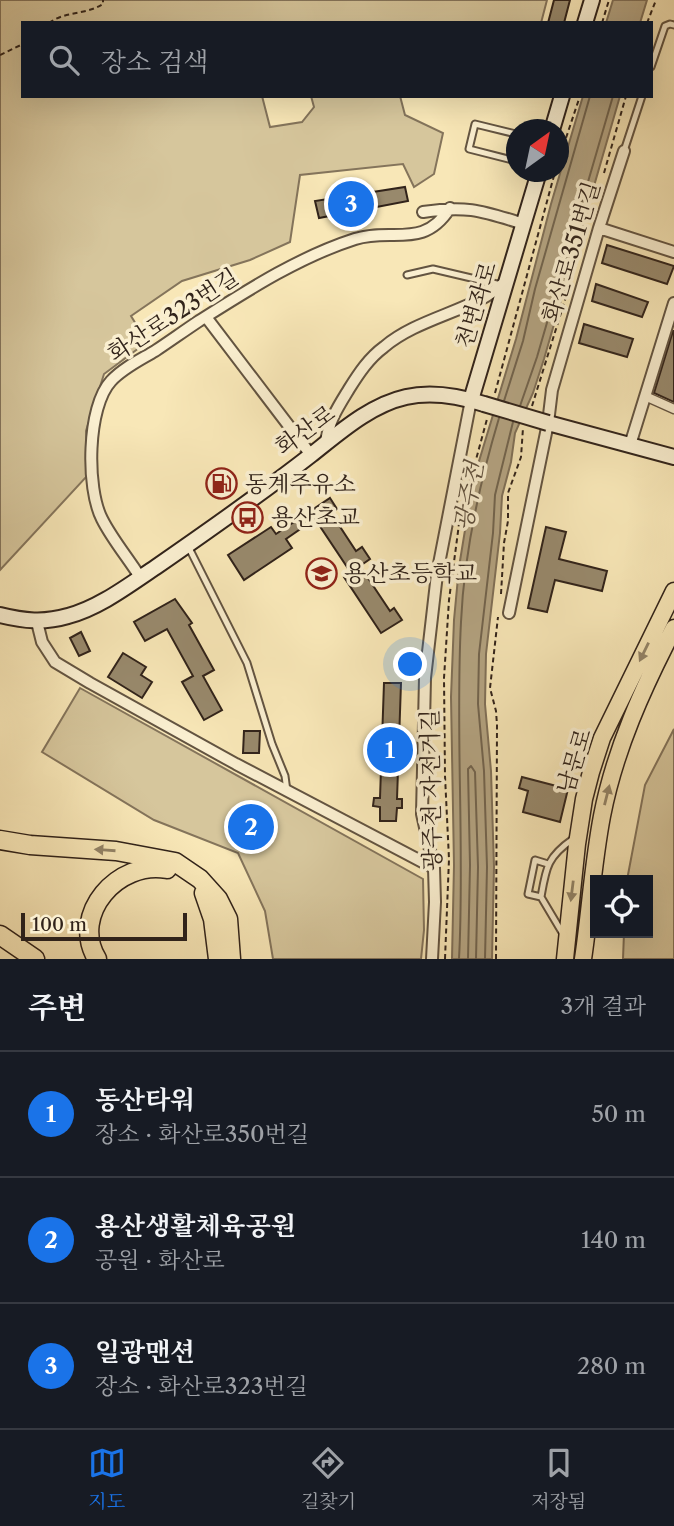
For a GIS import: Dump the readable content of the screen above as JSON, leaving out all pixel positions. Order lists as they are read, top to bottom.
{
  "streets": {
    "main road": ["천변좌로", "화산로", "남문로"],
    "street": ["화산로351번길", "화산로323번길"],
    "path": ["광주천 자전거길"]
  },
  "crossings": [
    ["화산로351번길", "화산로"],
    ["천변좌로", "화산로"],
    ["천변좌로", "광주천 자전거길"],
    ["화산로323번길", "화산로"],
    ["화산로", "광주천 자전거길"]
  ],
  "water": ["광주천"],
  "places": {
    "fuel station": ["동계주유소"],
    "bus stop": ["용산초교"],
    "school or university": ["용산초등학교"]
  },
  "scale_bar": "100 m",
  "north": "top right",
  "page": {
    "search": "장소 검색",
    "pins": ["3", "1", "2"],
    "scale": "100 m",
    "heading": ["주변", "3개 결과"],
    "list": [
      {
        "mark": "1",
        "name": "동산타워",
        "note": "장소 · 화산로350번길",
        "value": "50 m"
      },
      {
        "mark": "2",
        "name": "용산생활체육공원",
        "note": "공원 · 화산로",
        "value": "140 m"
      },
      {
        "mark": "3",
        "name": "일광맨션",
        "note": "장소 · 화산로323번길",
        "value": "280 m"
      }
    ],
    "nav": ["지도", "길찾기", "저장됨"]
  }
}
